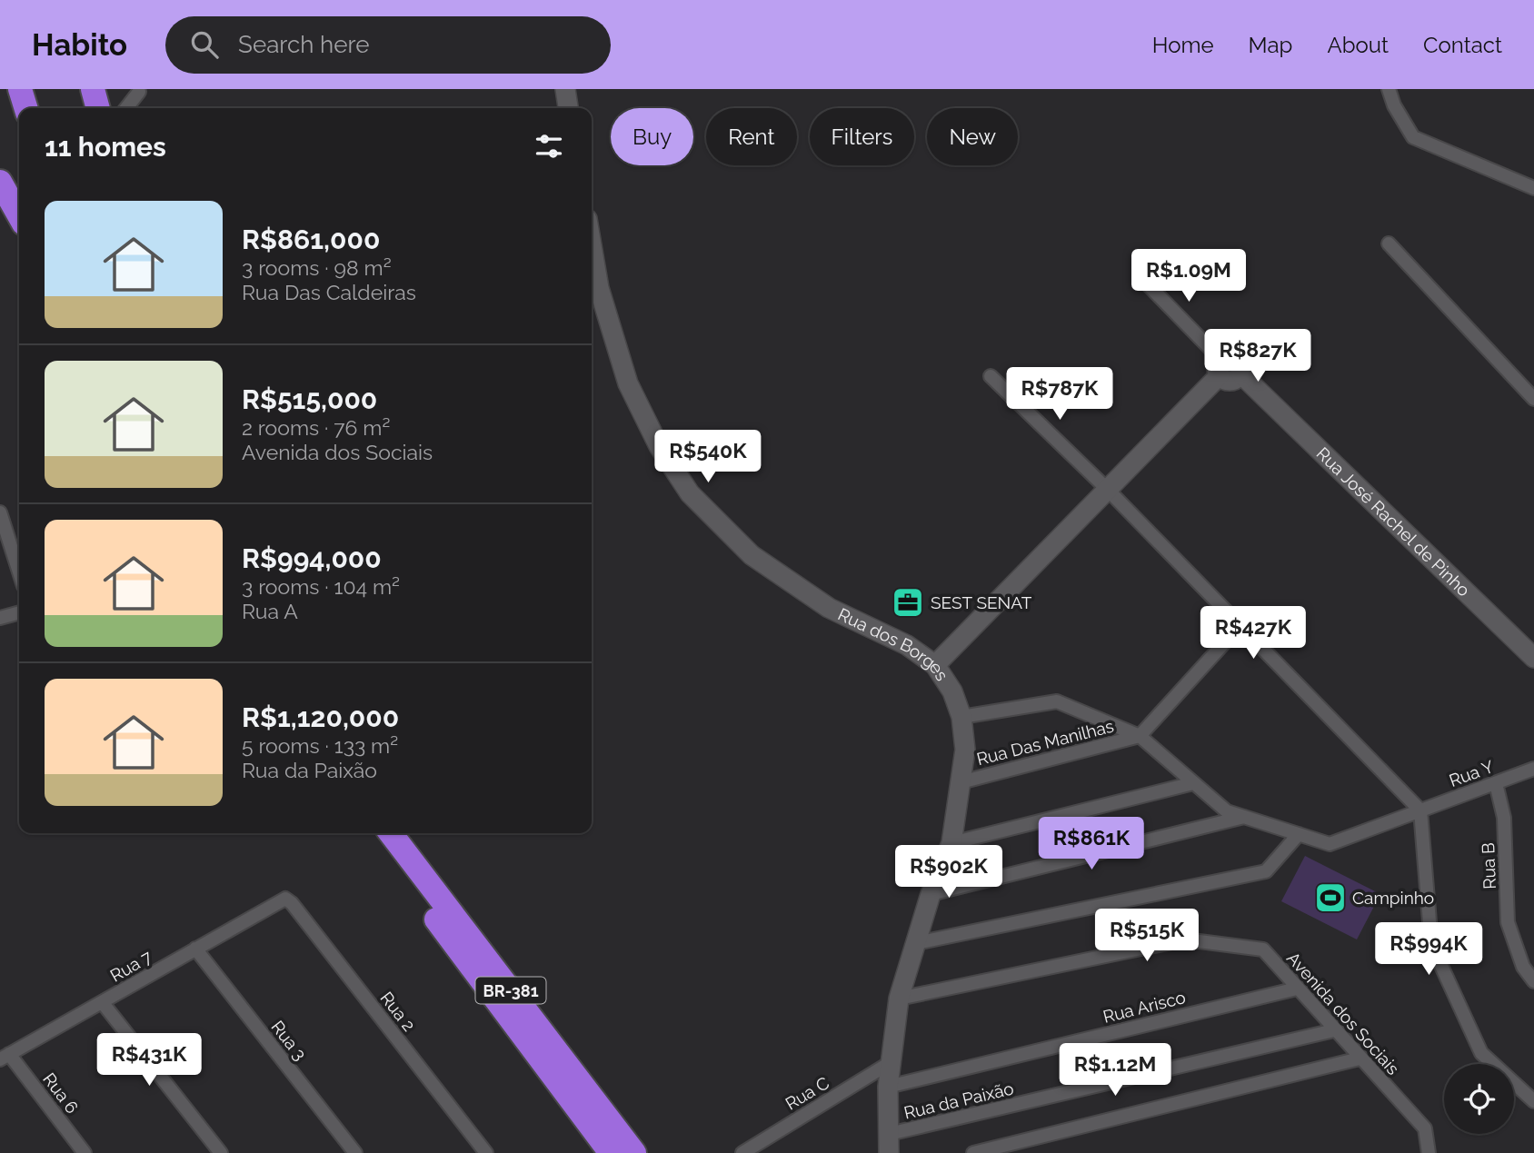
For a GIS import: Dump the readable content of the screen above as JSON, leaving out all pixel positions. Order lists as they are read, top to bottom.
{
  "streets": {
    "highway": ["BR-381"],
    "street": [
      "Rua José Rachel de Pinho",
      "Rua dos Borges",
      "Rua Das Manilhas",
      "Rua Y",
      "Rua B",
      "Rua 7",
      "Rua Arisco",
      "Rua 2",
      "Avenida dos Sociais",
      "Rua 3",
      "Rua 6",
      "Rua C",
      "Rua da Paixão"
    ]
  },
  "crossings": [
    ["Rua dos Borges", "Rua Das Manilhas"],
    ["Rua dos Borges", "Rua Y"],
    ["Rua dos Borges", "Rua Arisco"],
    ["Rua dos Borges", "Avenida dos Sociais"],
    ["Rua dos Borges", "Rua C"],
    ["Rua dos Borges", "Rua da Paixão"],
    ["Rua Das Manilhas", "Rua Y"],
    ["Rua Y", "Rua B"],
    ["Rua 7", "Rua 2"],
    ["Rua 7", "Rua 3"],
    ["Rua 7", "Rua 6"],
    ["Rua Arisco", "Avenida dos Sociais"],
    ["Avenida dos Sociais", "Rua da Paixão"]
  ],
  "places": {
    "office": ["SEST SENAT"],
    "sports": ["Campinho"]
  },
  "page": {
    "header": "Habito",
    "search": "Search here",
    "nav": [
      "Home",
      "Map",
      "About",
      "Contact"
    ],
    "chip": [
      "Buy",
      "Rent",
      "Filters",
      "New"
    ],
    "heading": "11 homes",
    "list": [
      {
        "name": "R$861,000",
        "note": "3 rooms · 98 m² · Rua Das Caldeiras"
      },
      {
        "name": "R$515,000",
        "note": "2 rooms · 76 m² · Avenida dos Sociais"
      },
      {
        "name": "R$994,000",
        "note": "3 rooms · 104 m² · Rua A"
      },
      {
        "name": "R$1,120,000",
        "note": "5 rooms · 133 m² · Rua da Paixão"
      }
    ],
    "price": [
      "R$1.09M",
      "R$827K",
      "R$787K",
      "R$540K",
      "R$427K",
      "R$861K",
      "R$902K",
      "R$515K",
      "R$994K",
      "R$431K",
      "R$1.12M"
    ]
  }
}
